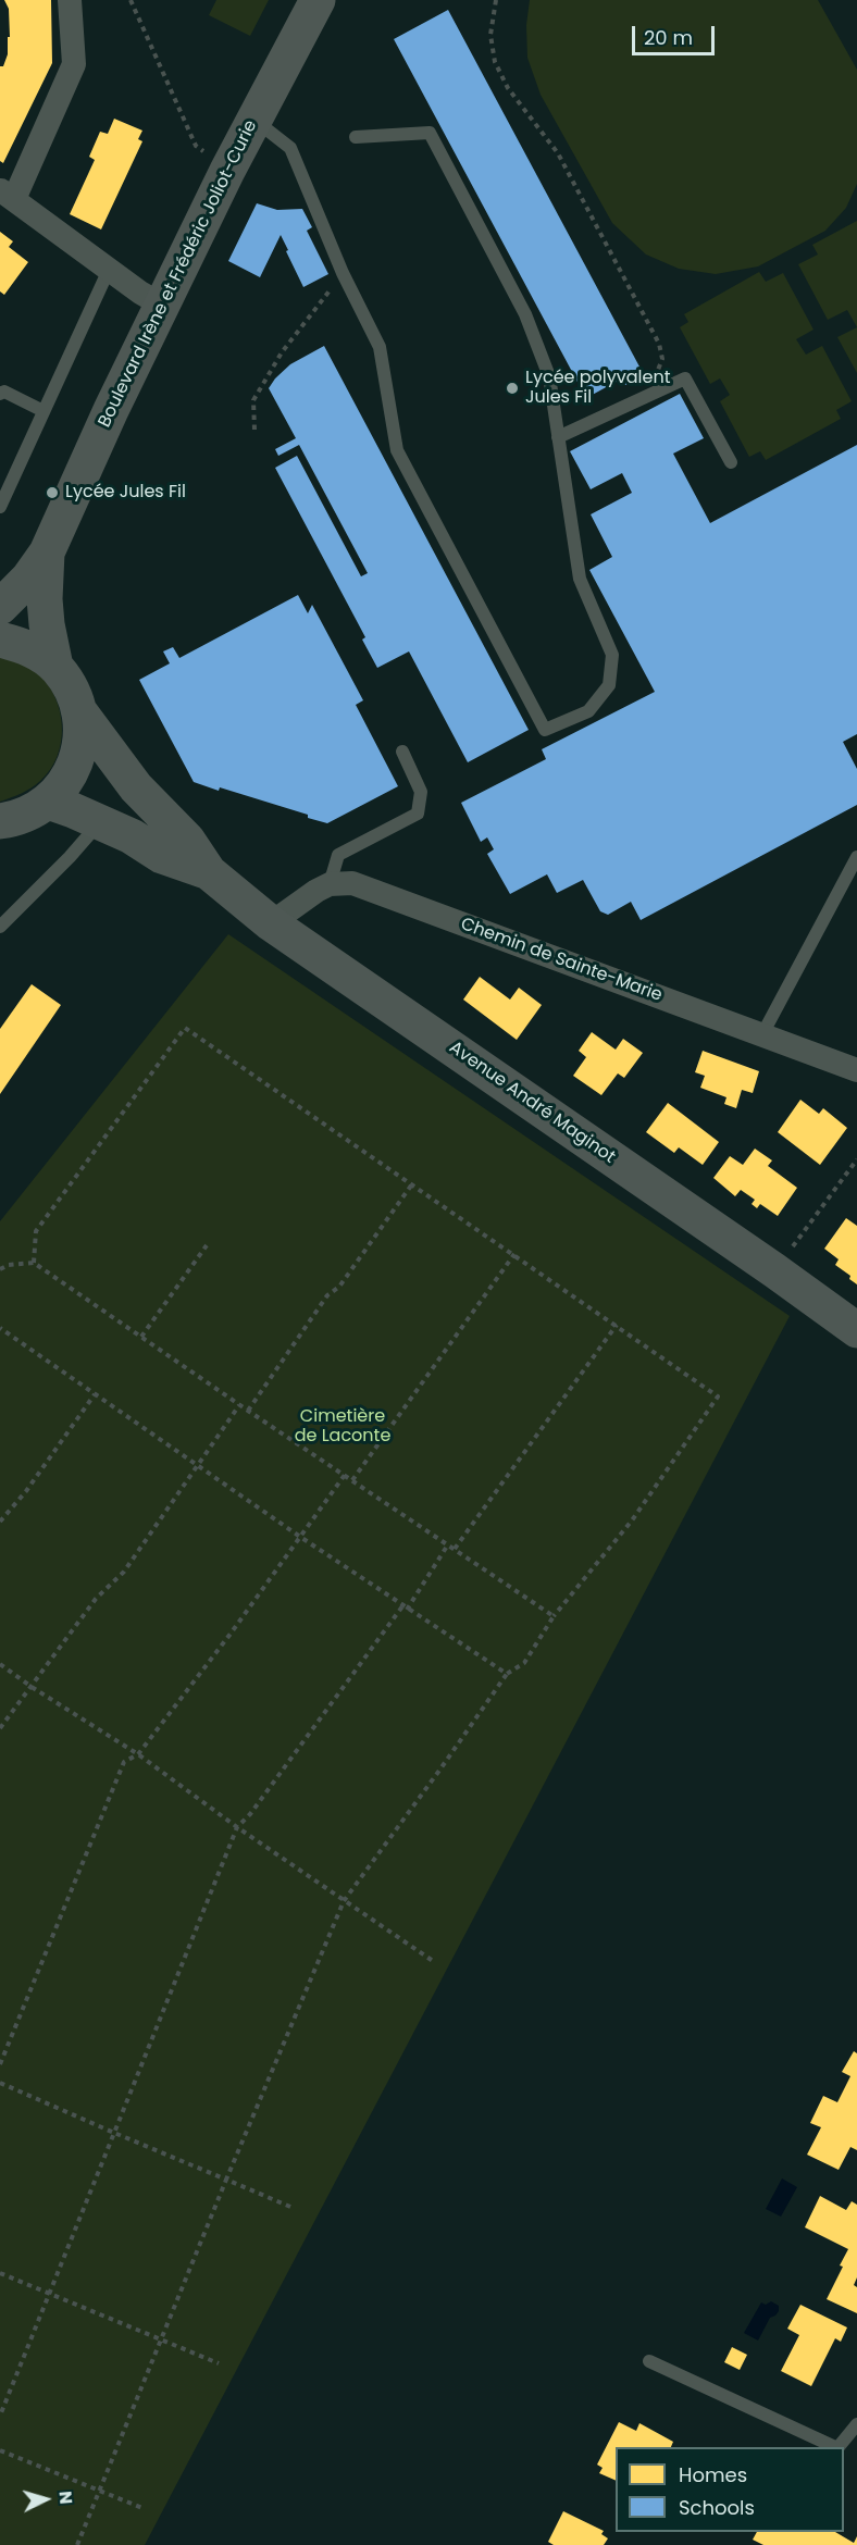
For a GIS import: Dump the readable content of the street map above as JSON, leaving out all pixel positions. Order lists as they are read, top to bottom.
{
  "streets": {
    "street": ["Boulevard Irène et Frédéric Joliot-Curie", "Chemin de Sainte-Marie", "Avenue André Maginot"]
  },
  "parks": ["Cimetière de Laconte"],
  "places": ["Lycée polyvalent Jules Fil", "Lycée Jules Fil"],
  "legend": ["Homes", "Schools"],
  "scale_bar": "20 m",
  "north": "right"
}
